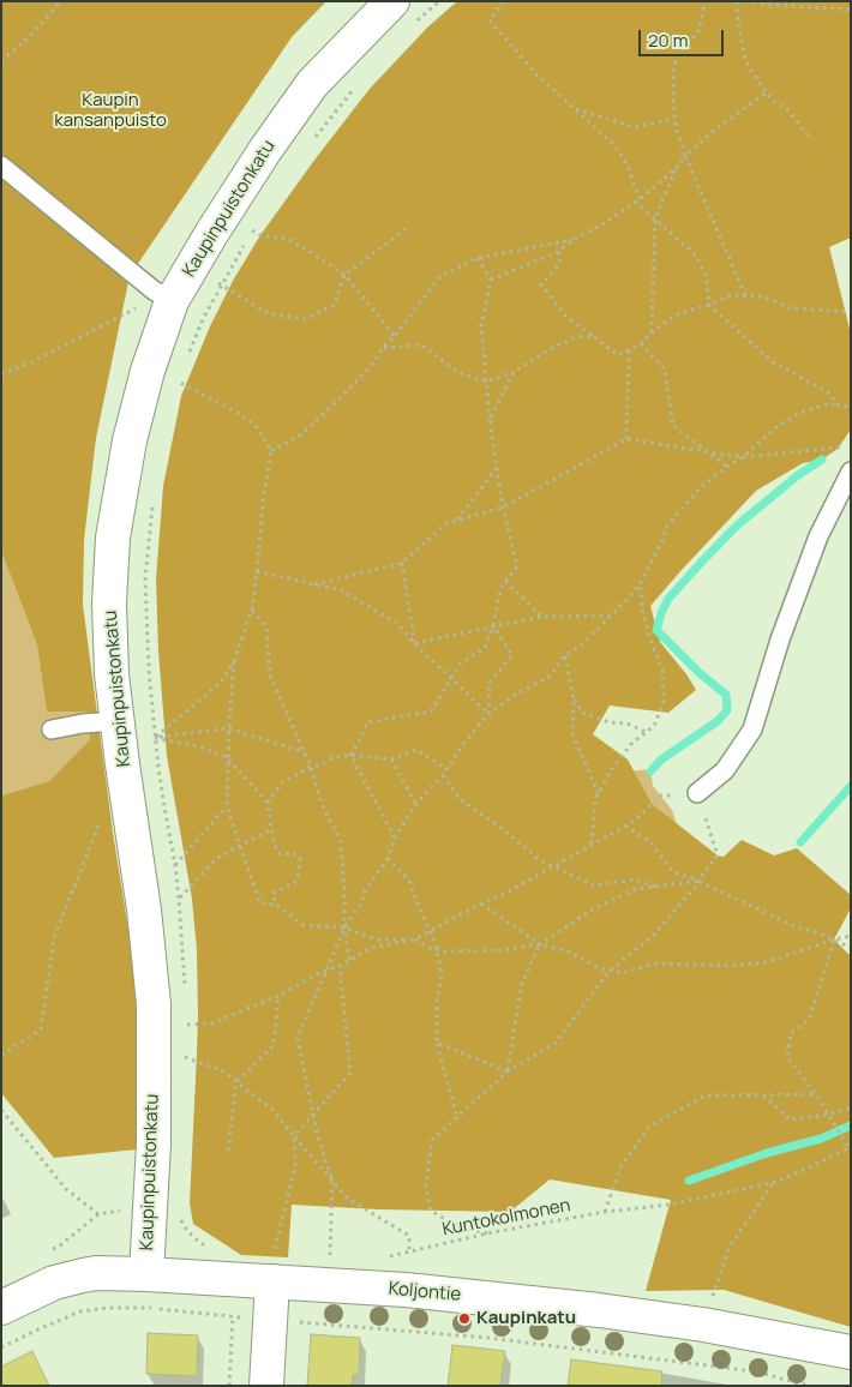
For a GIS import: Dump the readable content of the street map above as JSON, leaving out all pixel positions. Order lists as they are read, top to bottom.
{
  "streets": {
    "street": ["Kaupinpuistonkatu", "Koljontie"],
    "path": ["Kuntokolmonen"]
  },
  "crossings": [
    ["Kaupinpuistonkatu", "Koljontie"]
  ],
  "parks": ["Kaupin kansanpuisto"],
  "places": ["Kaupinkatu"],
  "scale_bar": "20 m"
}
